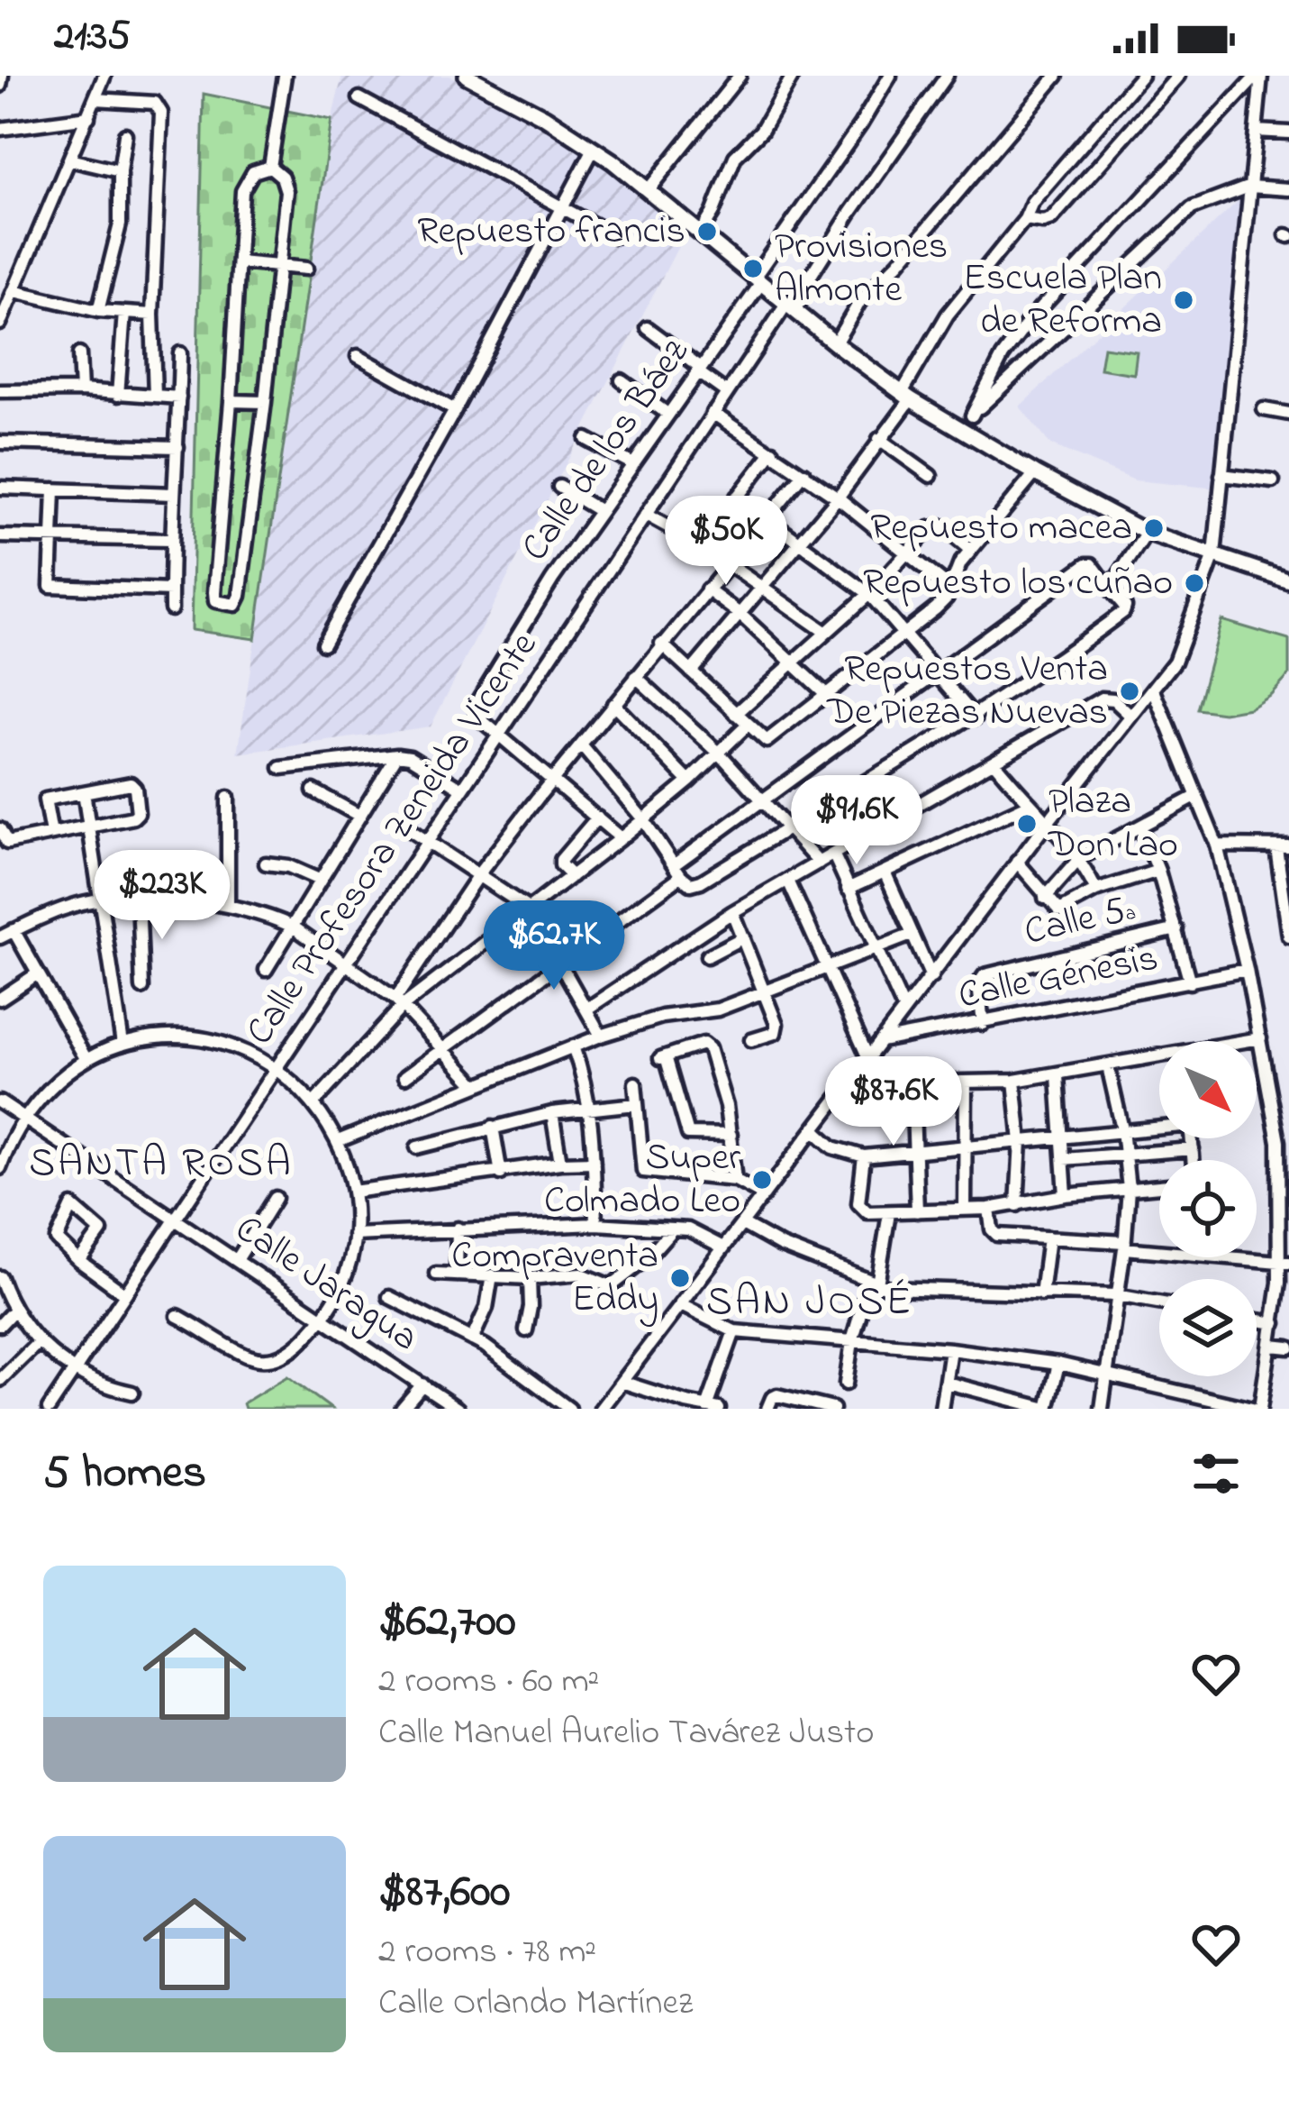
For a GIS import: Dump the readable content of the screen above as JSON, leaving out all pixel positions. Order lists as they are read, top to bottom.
{
  "streets": {
    "street": [
      "Calle de los Báez",
      "Calle Profesora Zeneida Vicente",
      "Calle 5ª",
      "Calle Génesis",
      "Calle Jaragua"
    ]
  },
  "crossings": [
    ["Calle de los Báez", "Calle Profesora Zeneida Vicente"],
    ["Calle Profesora Zeneida Vicente", "Calle Jaragua"],
    ["Calle 5ª", "Calle Génesis"]
  ],
  "districts": ["SANTA ROSA", "SAN JOSÉ"],
  "places": [
    "Repuesto francis",
    "Provisiones Almonte",
    "Escuela Plan de Reforma",
    "Repuesto macea",
    "Repuesto los cuñao",
    "Repuestos Venta De Piezas Nuevas",
    "Plaza Don Lao",
    "Super Colmado Leo",
    "Compraventa Eddy"
  ],
  "north": "bottom right",
  "page": {
    "status": "21:35",
    "price": [
      "$50K",
      "$91.6K",
      "$223K",
      "$62.7K",
      "$87.6K"
    ],
    "heading": "5 homes",
    "list": [
      {
        "name": "$62,700",
        "note": "2 rooms · 60 m² · Calle Manuel Aurelio Tavárez Justo"
      },
      {
        "name": "$87,600",
        "note": "2 rooms · 78 m² · Calle Orlando Martínez"
      }
    ]
  }
}
